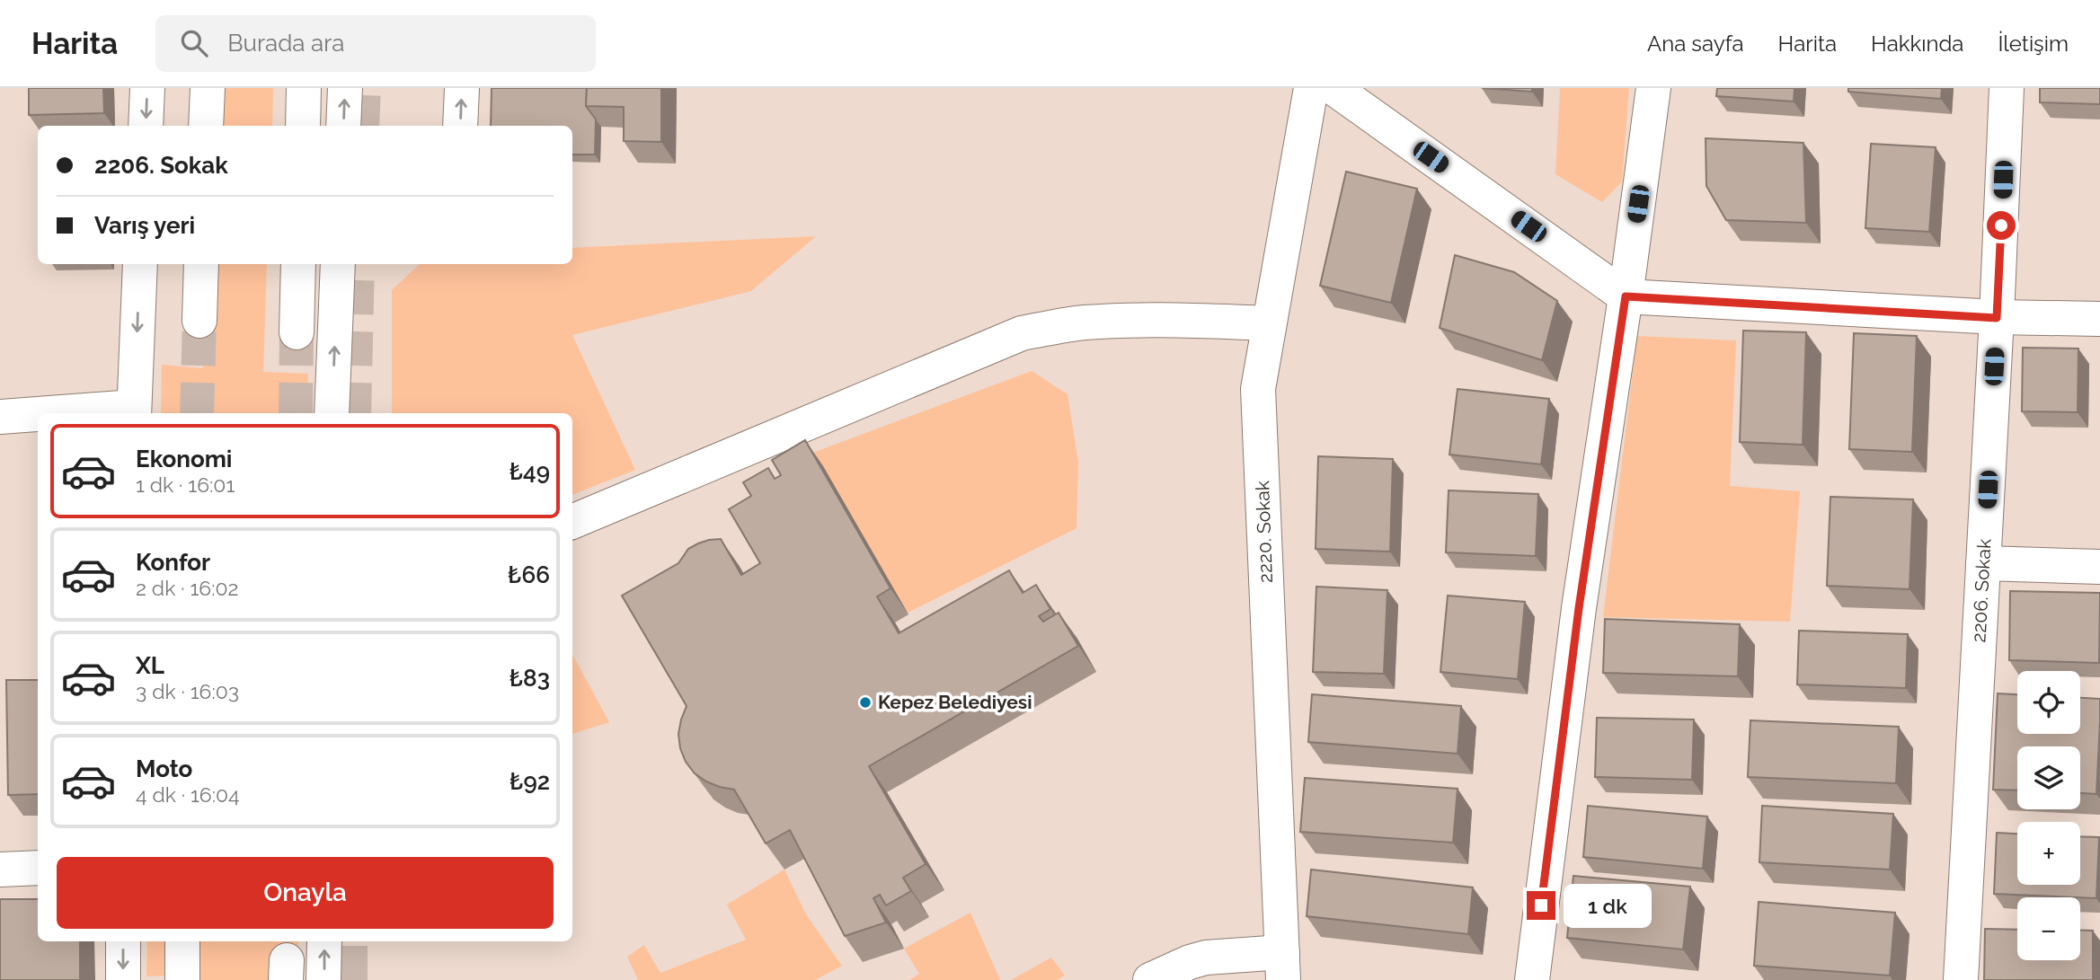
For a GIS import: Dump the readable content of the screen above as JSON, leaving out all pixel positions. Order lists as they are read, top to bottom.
{
  "streets": {
    "street": ["2220. Sokak", "2206. Sokak"]
  },
  "places": ["Kepez Belediyesi"],
  "page": {
    "header": "Harita",
    "search": "Burada ara",
    "nav": [
      "Ana sayfa",
      "Harita",
      "Hakkında",
      "İletişim"
    ],
    "banner": ["2206. Sokak", "Varış yeri"],
    "list": [
      {
        "name": "Ekonomi",
        "note": "1 dk · 16:01",
        "value": "₺49"
      },
      {
        "name": "Konfor",
        "note": "2 dk · 16:02",
        "value": "₺66"
      },
      {
        "name": "XL",
        "note": "3 dk · 16:03",
        "value": "₺83"
      },
      {
        "name": "Moto",
        "note": "4 dk · 16:04",
        "value": "₺92"
      }
    ],
    "map_buttons": ["+", "−"],
    "buttons": "Onayla",
    "bubble": "1 dk"
  }
}
